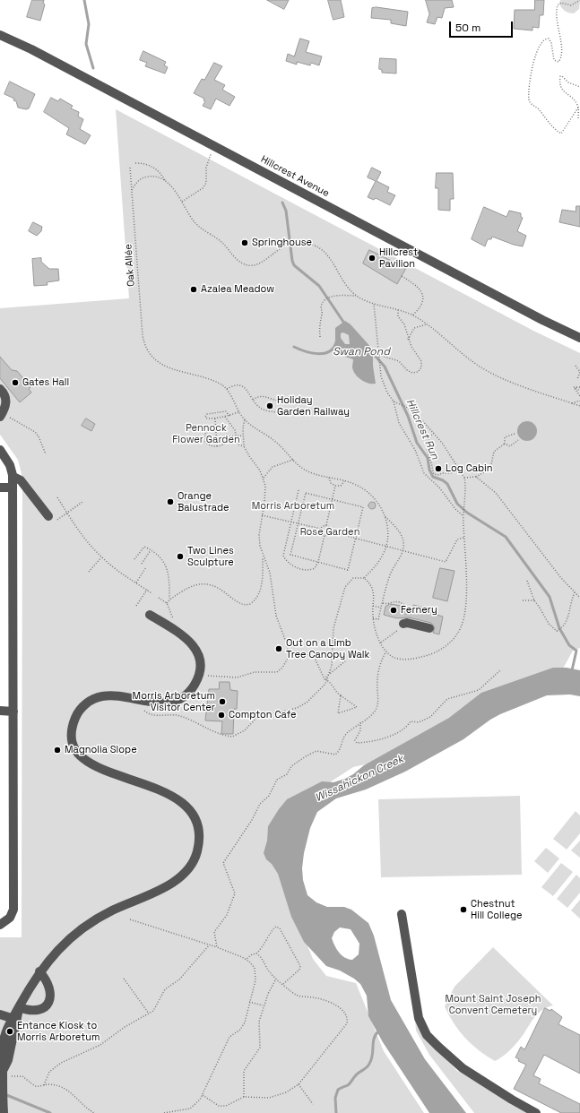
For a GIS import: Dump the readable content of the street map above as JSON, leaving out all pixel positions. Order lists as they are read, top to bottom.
{
  "streets": {
    "street": ["Hillcrest Avenue"],
    "path": ["Oak Allée"]
  },
  "water": ["Swan Pond", "Hillcrest Run", "Wissahickon Creek"],
  "parks": [
    "Pennock Flower Garden",
    "Morris Arboretum",
    "Rose Garden",
    "Mount Saint Joseph Convent Cemetery"
  ],
  "places": [
    "Springhouse",
    "Hillcrest Pavilion",
    "Azalea Meadow",
    "Gates Hall",
    "Holiday Garden Railway",
    "Log Cabin",
    "Orange Balustrade",
    "Two Lines Sculpture",
    "Fernery",
    "Out on a Limb Tree Canopy Walk",
    "Morris Arboretum Visitor Center",
    "Compton Cafe",
    "Magnolia Slope",
    "Chestnut Hill College",
    "Entance Kiosk to Morris Arboretum"
  ],
  "scale_bar": "50 m"
}
